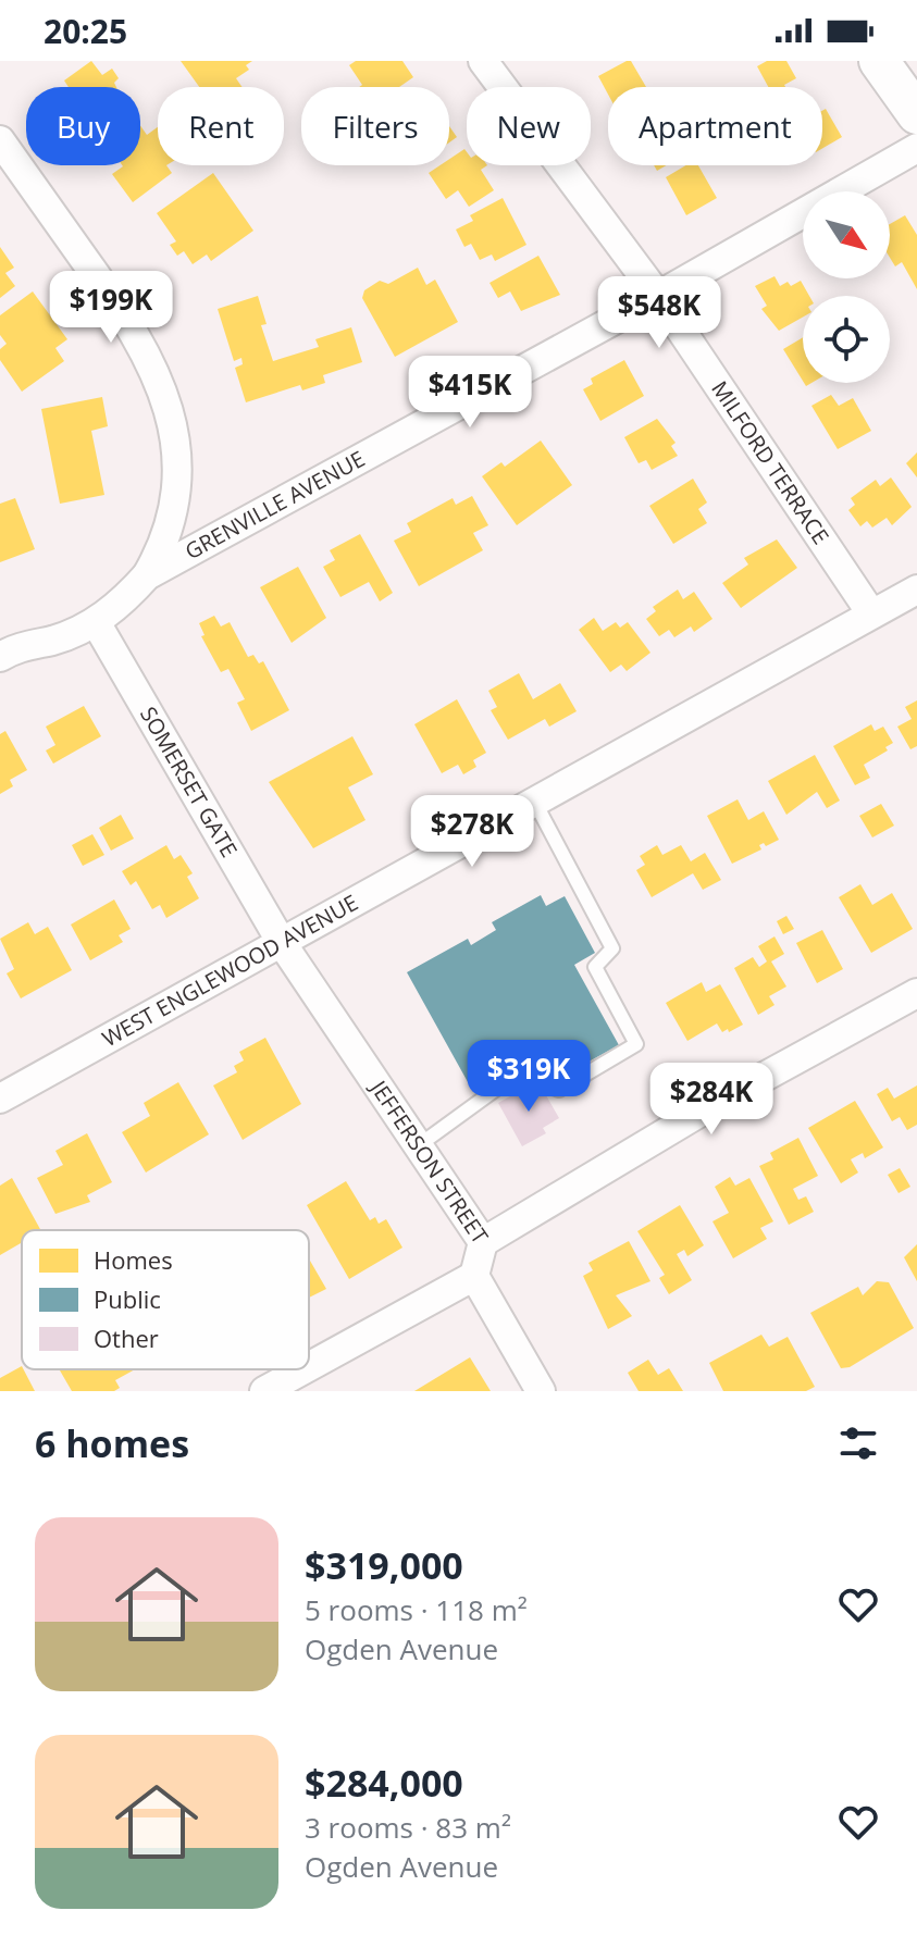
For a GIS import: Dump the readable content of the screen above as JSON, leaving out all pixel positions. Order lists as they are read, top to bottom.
{
  "streets": {
    "street": [
      "MILFORD TERRACE",
      "GRENVILLE AVENUE",
      "SOMERSET GATE",
      "WEST ENGLEWOOD AVENUE",
      "JEFFERSON STREET"
    ]
  },
  "crossings": [
    ["MILFORD TERRACE", "GRENVILLE AVENUE"],
    ["MILFORD TERRACE", "WEST ENGLEWOOD AVENUE"],
    ["GRENVILLE AVENUE", "SOMERSET GATE"],
    ["SOMERSET GATE", "WEST ENGLEWOOD AVENUE"],
    ["SOMERSET GATE", "JEFFERSON STREET"],
    ["WEST ENGLEWOOD AVENUE", "JEFFERSON STREET"]
  ],
  "legend": ["Homes", "Public", "Other"],
  "north": "bottom right",
  "page": {
    "status": "20:25",
    "chip": [
      "Buy",
      "Rent",
      "Filters",
      "New",
      "Apartment"
    ],
    "price": [
      "$199K",
      "$548K",
      "$415K",
      "$278K",
      "$319K",
      "$284K"
    ],
    "heading": "6 homes",
    "list": [
      {
        "name": "$319,000",
        "note": "5 rooms · 118 m² · Ogden Avenue"
      },
      {
        "name": "$284,000",
        "note": "3 rooms · 83 m² · Ogden Avenue"
      }
    ]
  }
}
